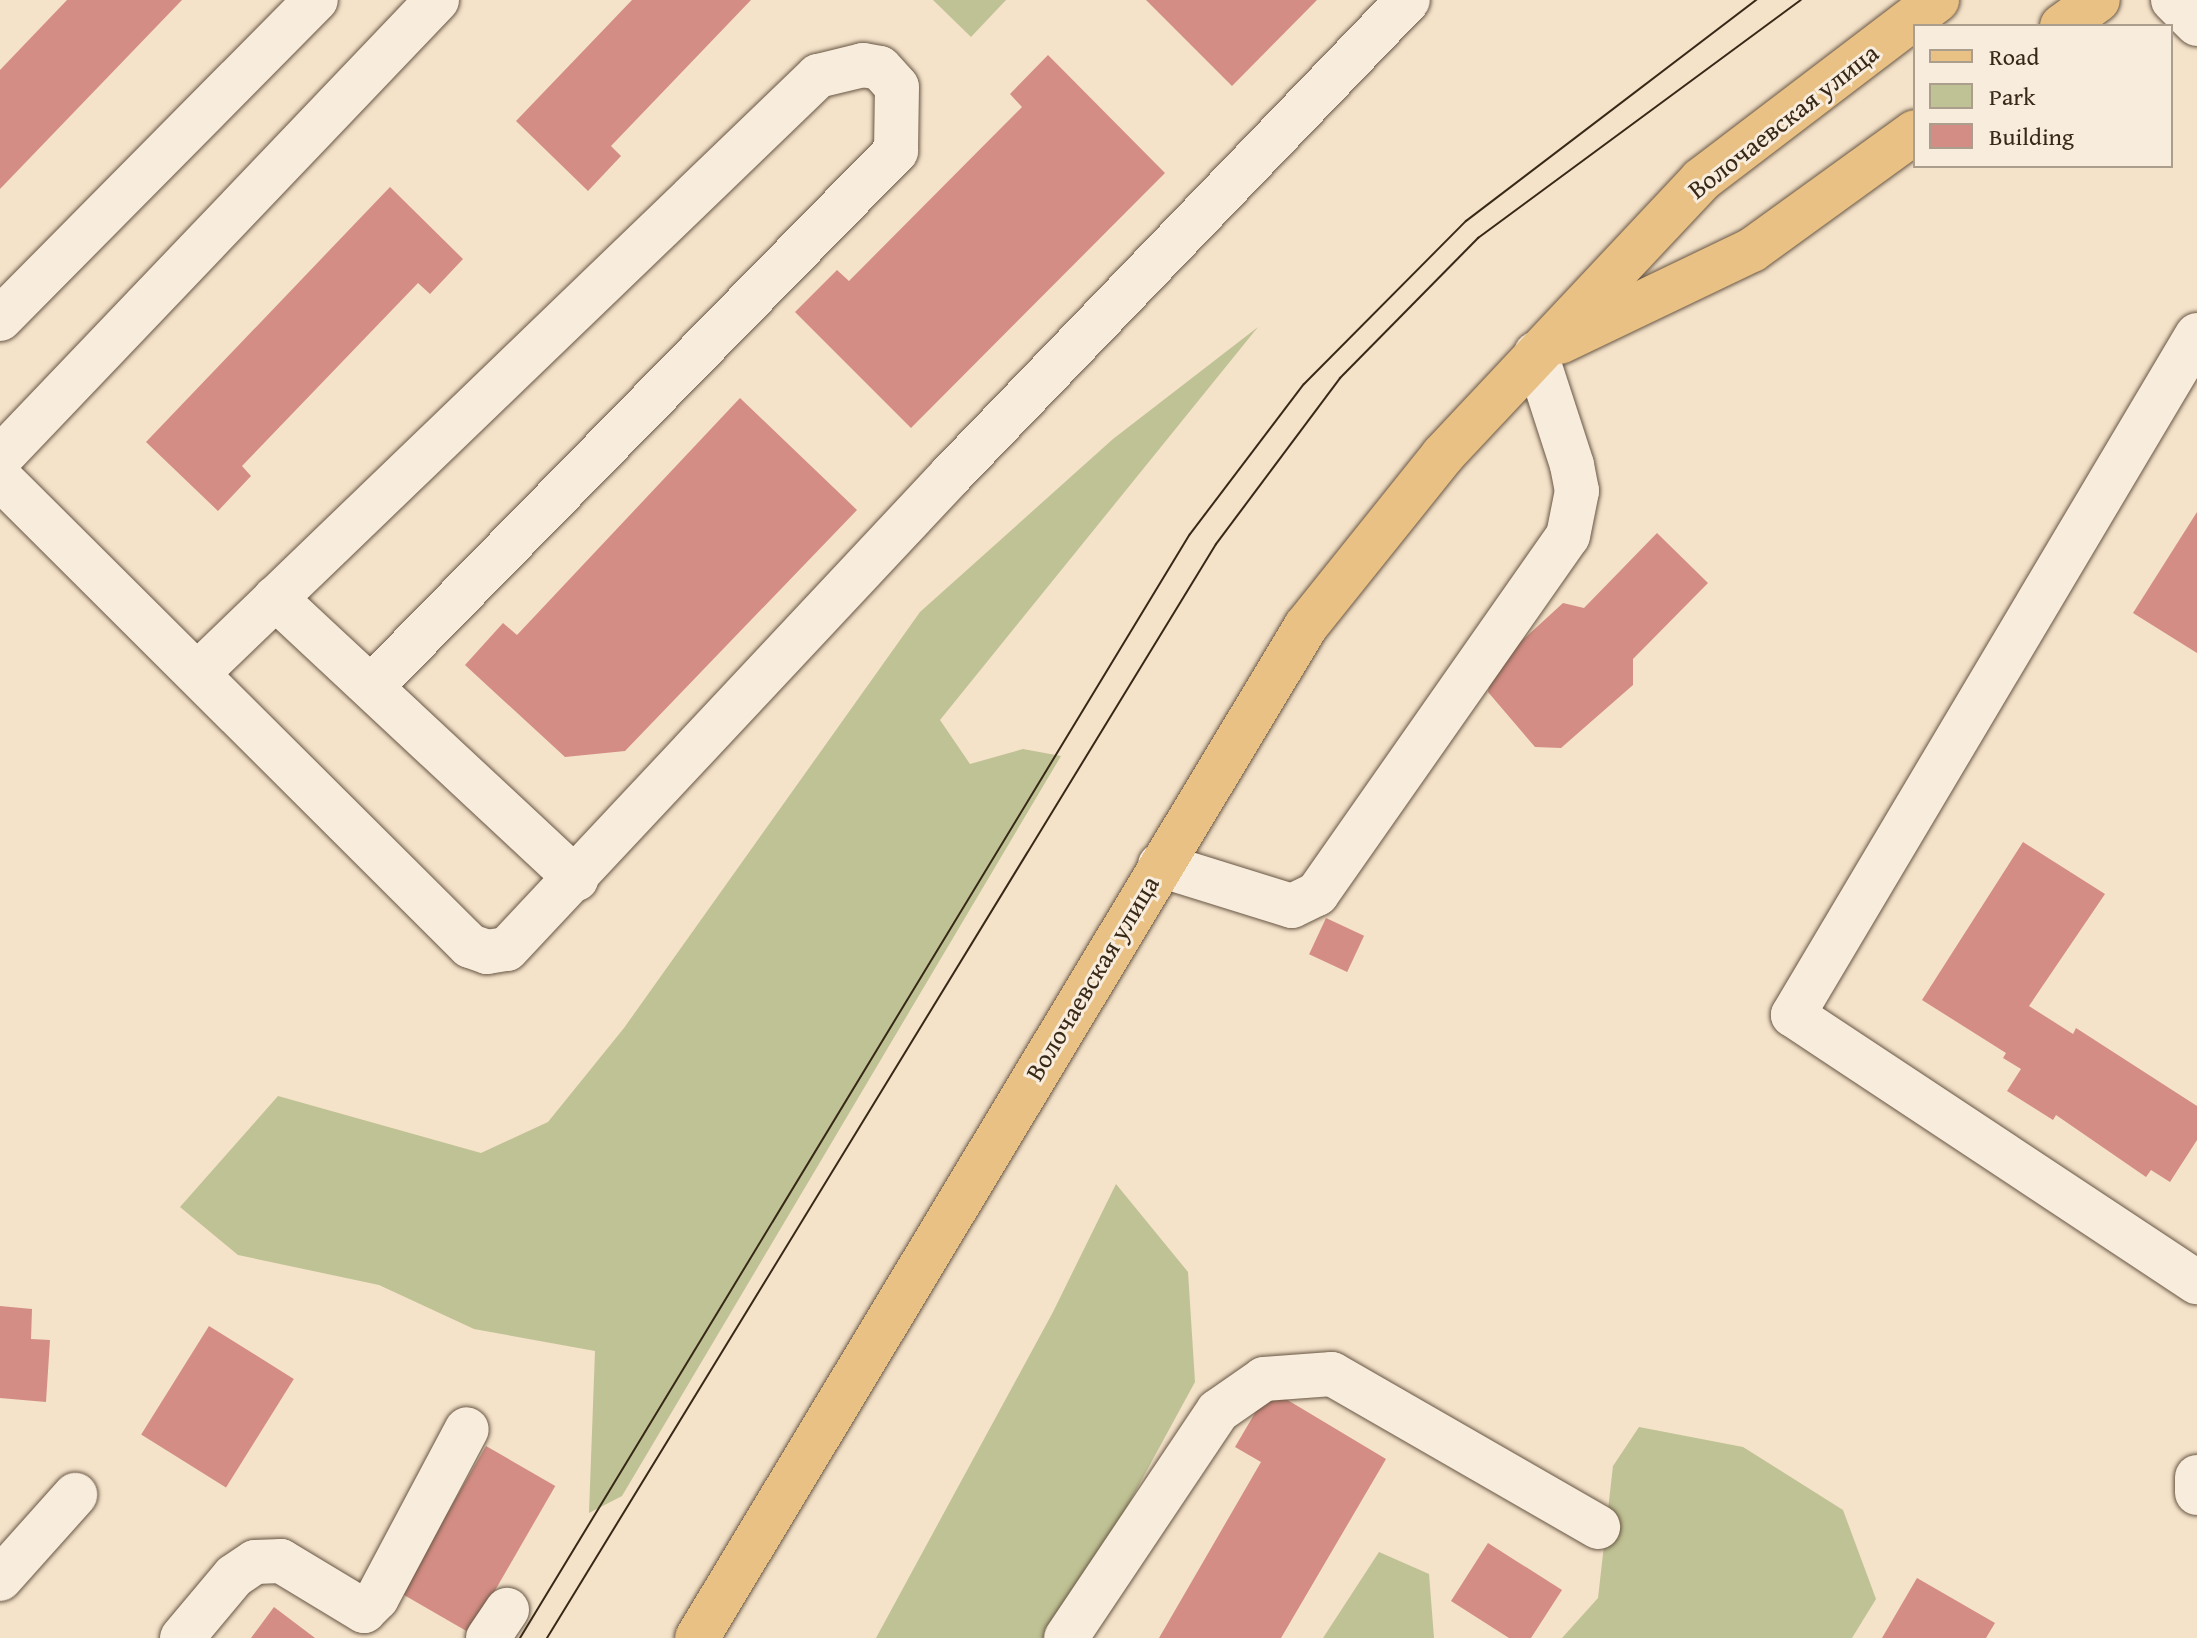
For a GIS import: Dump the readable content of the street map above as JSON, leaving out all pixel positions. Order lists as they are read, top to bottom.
{
  "streets": {
    "main road": ["Волочаевская улица"]
  },
  "legend": ["Road", "Park", "Building"]
}
